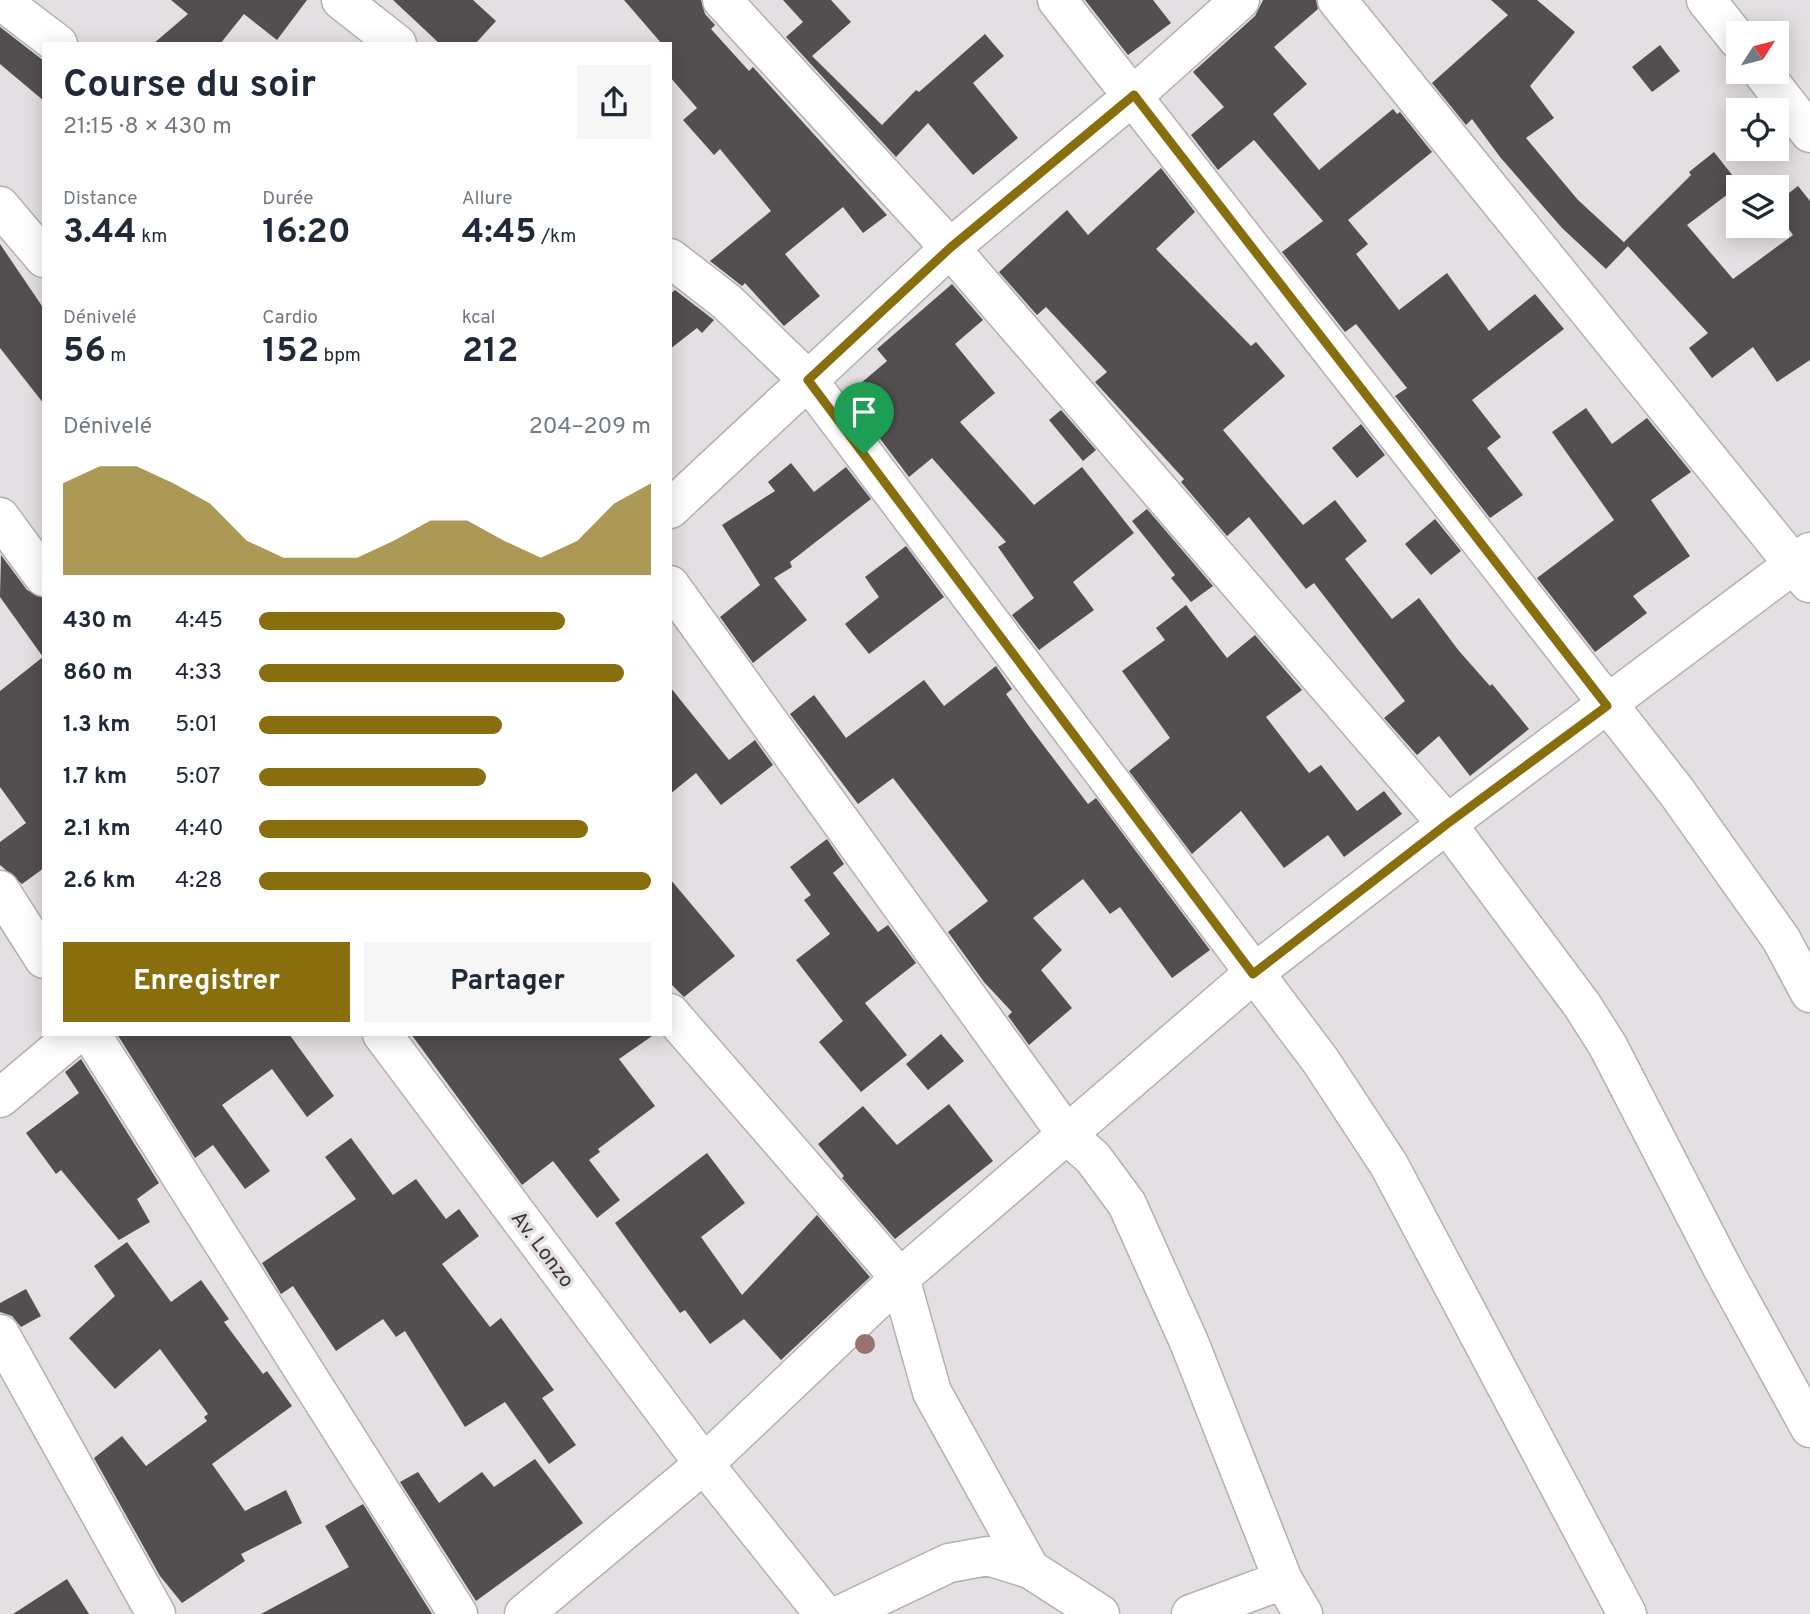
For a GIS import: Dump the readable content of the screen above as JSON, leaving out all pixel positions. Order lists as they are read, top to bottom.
{
  "streets": {
    "street": ["Av. Lonzo"]
  },
  "north": "top right",
  "page": {
    "heading": ["Course du soir", "21:15 · 8 × 430 m"],
    "stats": [
      ["Distance", "3.44 km"],
      ["Durée", "16:20"],
      ["Allure", "4:45 /km"],
      ["Dénivelé", "56 m"],
      ["Cardio", "152 bpm"],
      ["kcal", "212"]
    ],
    "chart": ["Dénivelé", "204–209 m"],
    "list": [
      {
        "name": "430 m",
        "note": "4:45"
      },
      {
        "name": "860 m",
        "note": "4:33"
      },
      {
        "name": "1.3 km",
        "note": "5:01"
      },
      {
        "name": "1.7 km",
        "note": "5:07"
      },
      {
        "name": "2.1 km",
        "note": "4:40"
      },
      {
        "name": "2.6 km",
        "note": "4:28"
      }
    ],
    "buttons": ["Enregistrer", "Partager"]
  }
}
